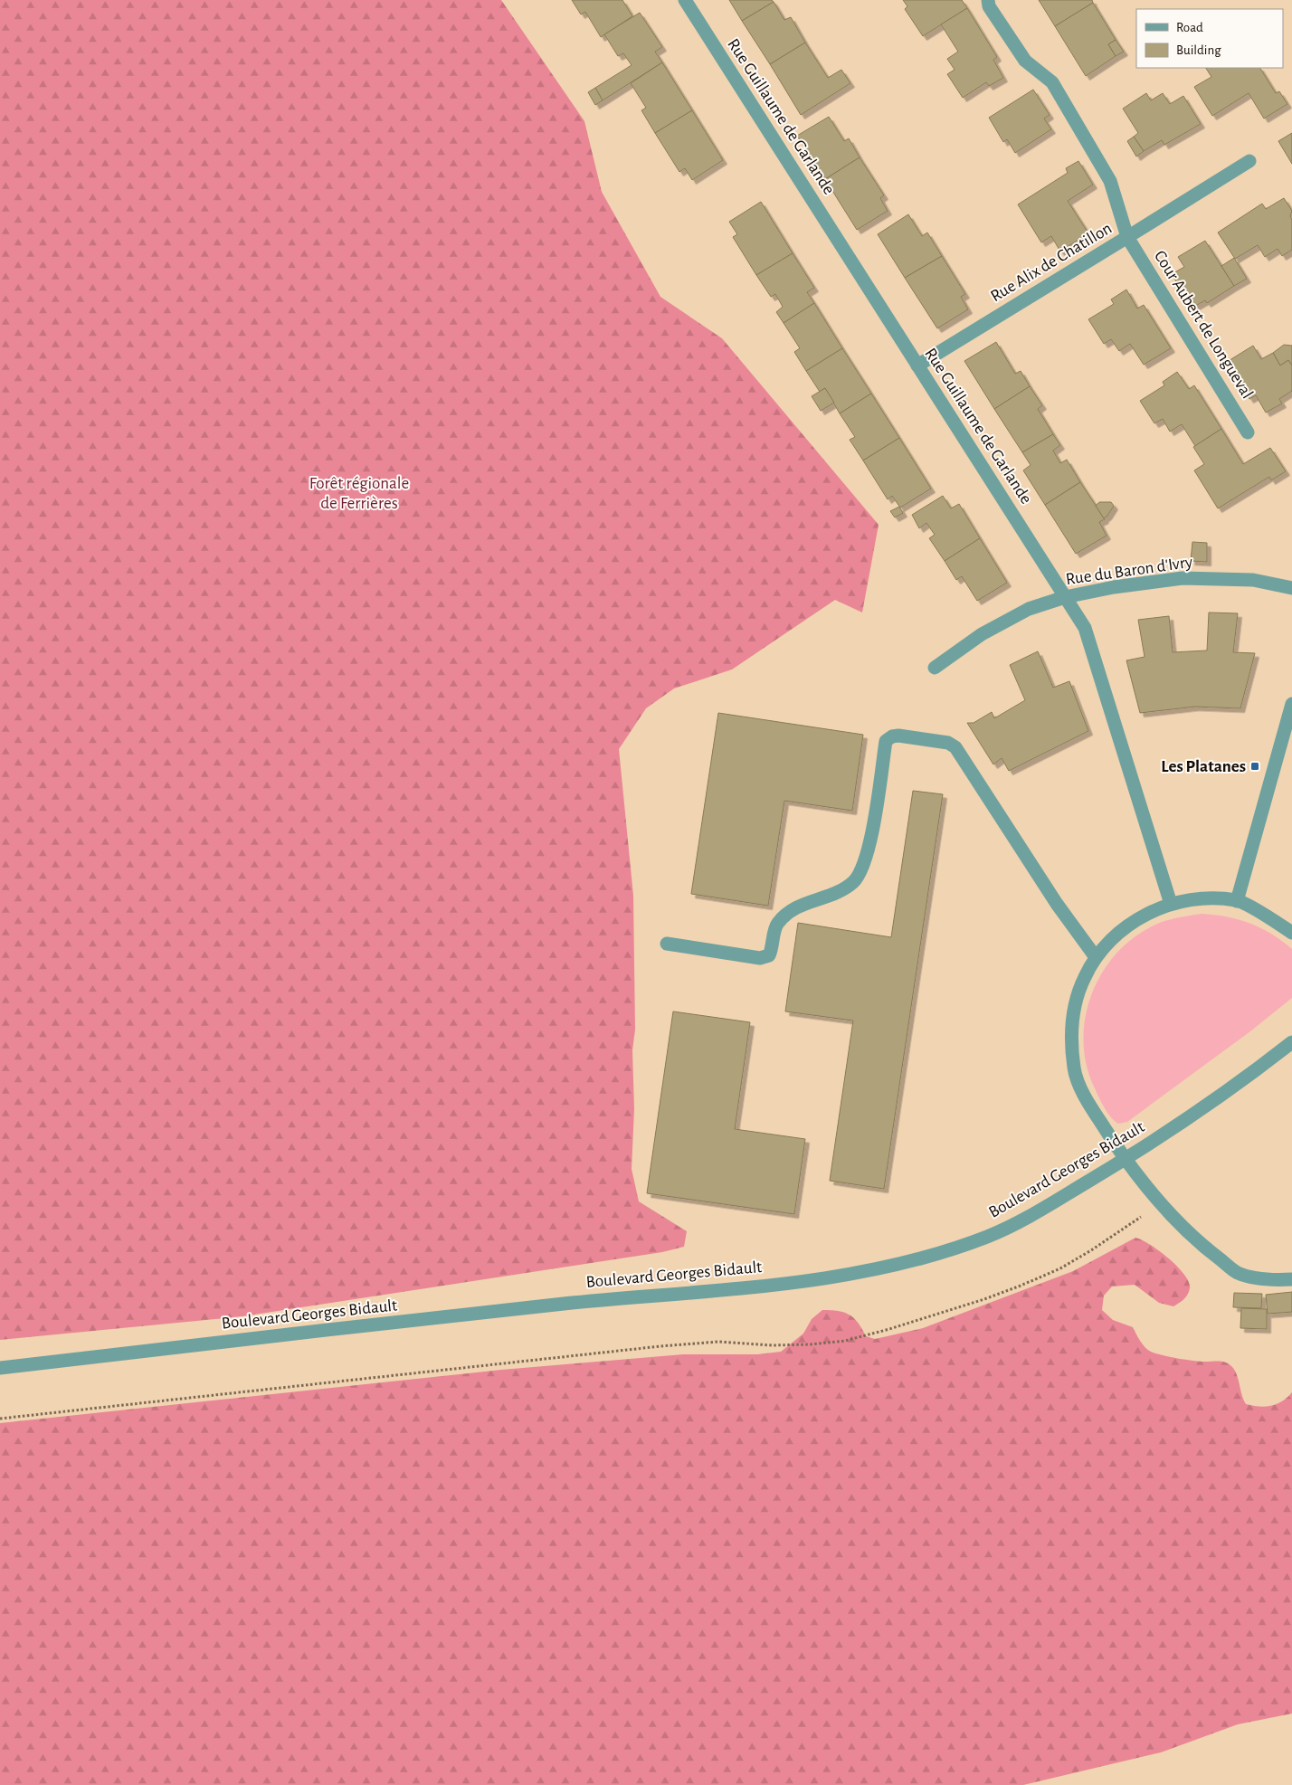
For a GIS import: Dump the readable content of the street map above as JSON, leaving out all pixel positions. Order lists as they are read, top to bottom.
{
  "streets": {
    "street": [
      "Rue Guillaume de Garlande",
      "Rue Alix de Chatillon",
      "Cour Aubert de Longueval",
      "Rue du Baron d'Ivry",
      "Boulevard Georges Bidault"
    ]
  },
  "crossings": [
    ["Rue Guillaume de Garlande", "Rue Alix de Chatillon"],
    ["Rue Guillaume de Garlande", "Rue du Baron d'Ivry"],
    ["Rue Alix de Chatillon", "Cour Aubert de Longueval"]
  ],
  "parks": ["Forêt régionale de Ferrières"],
  "places": {
    "transit": ["Les Platanes"]
  },
  "legend": ["Road", "Building"]
}
